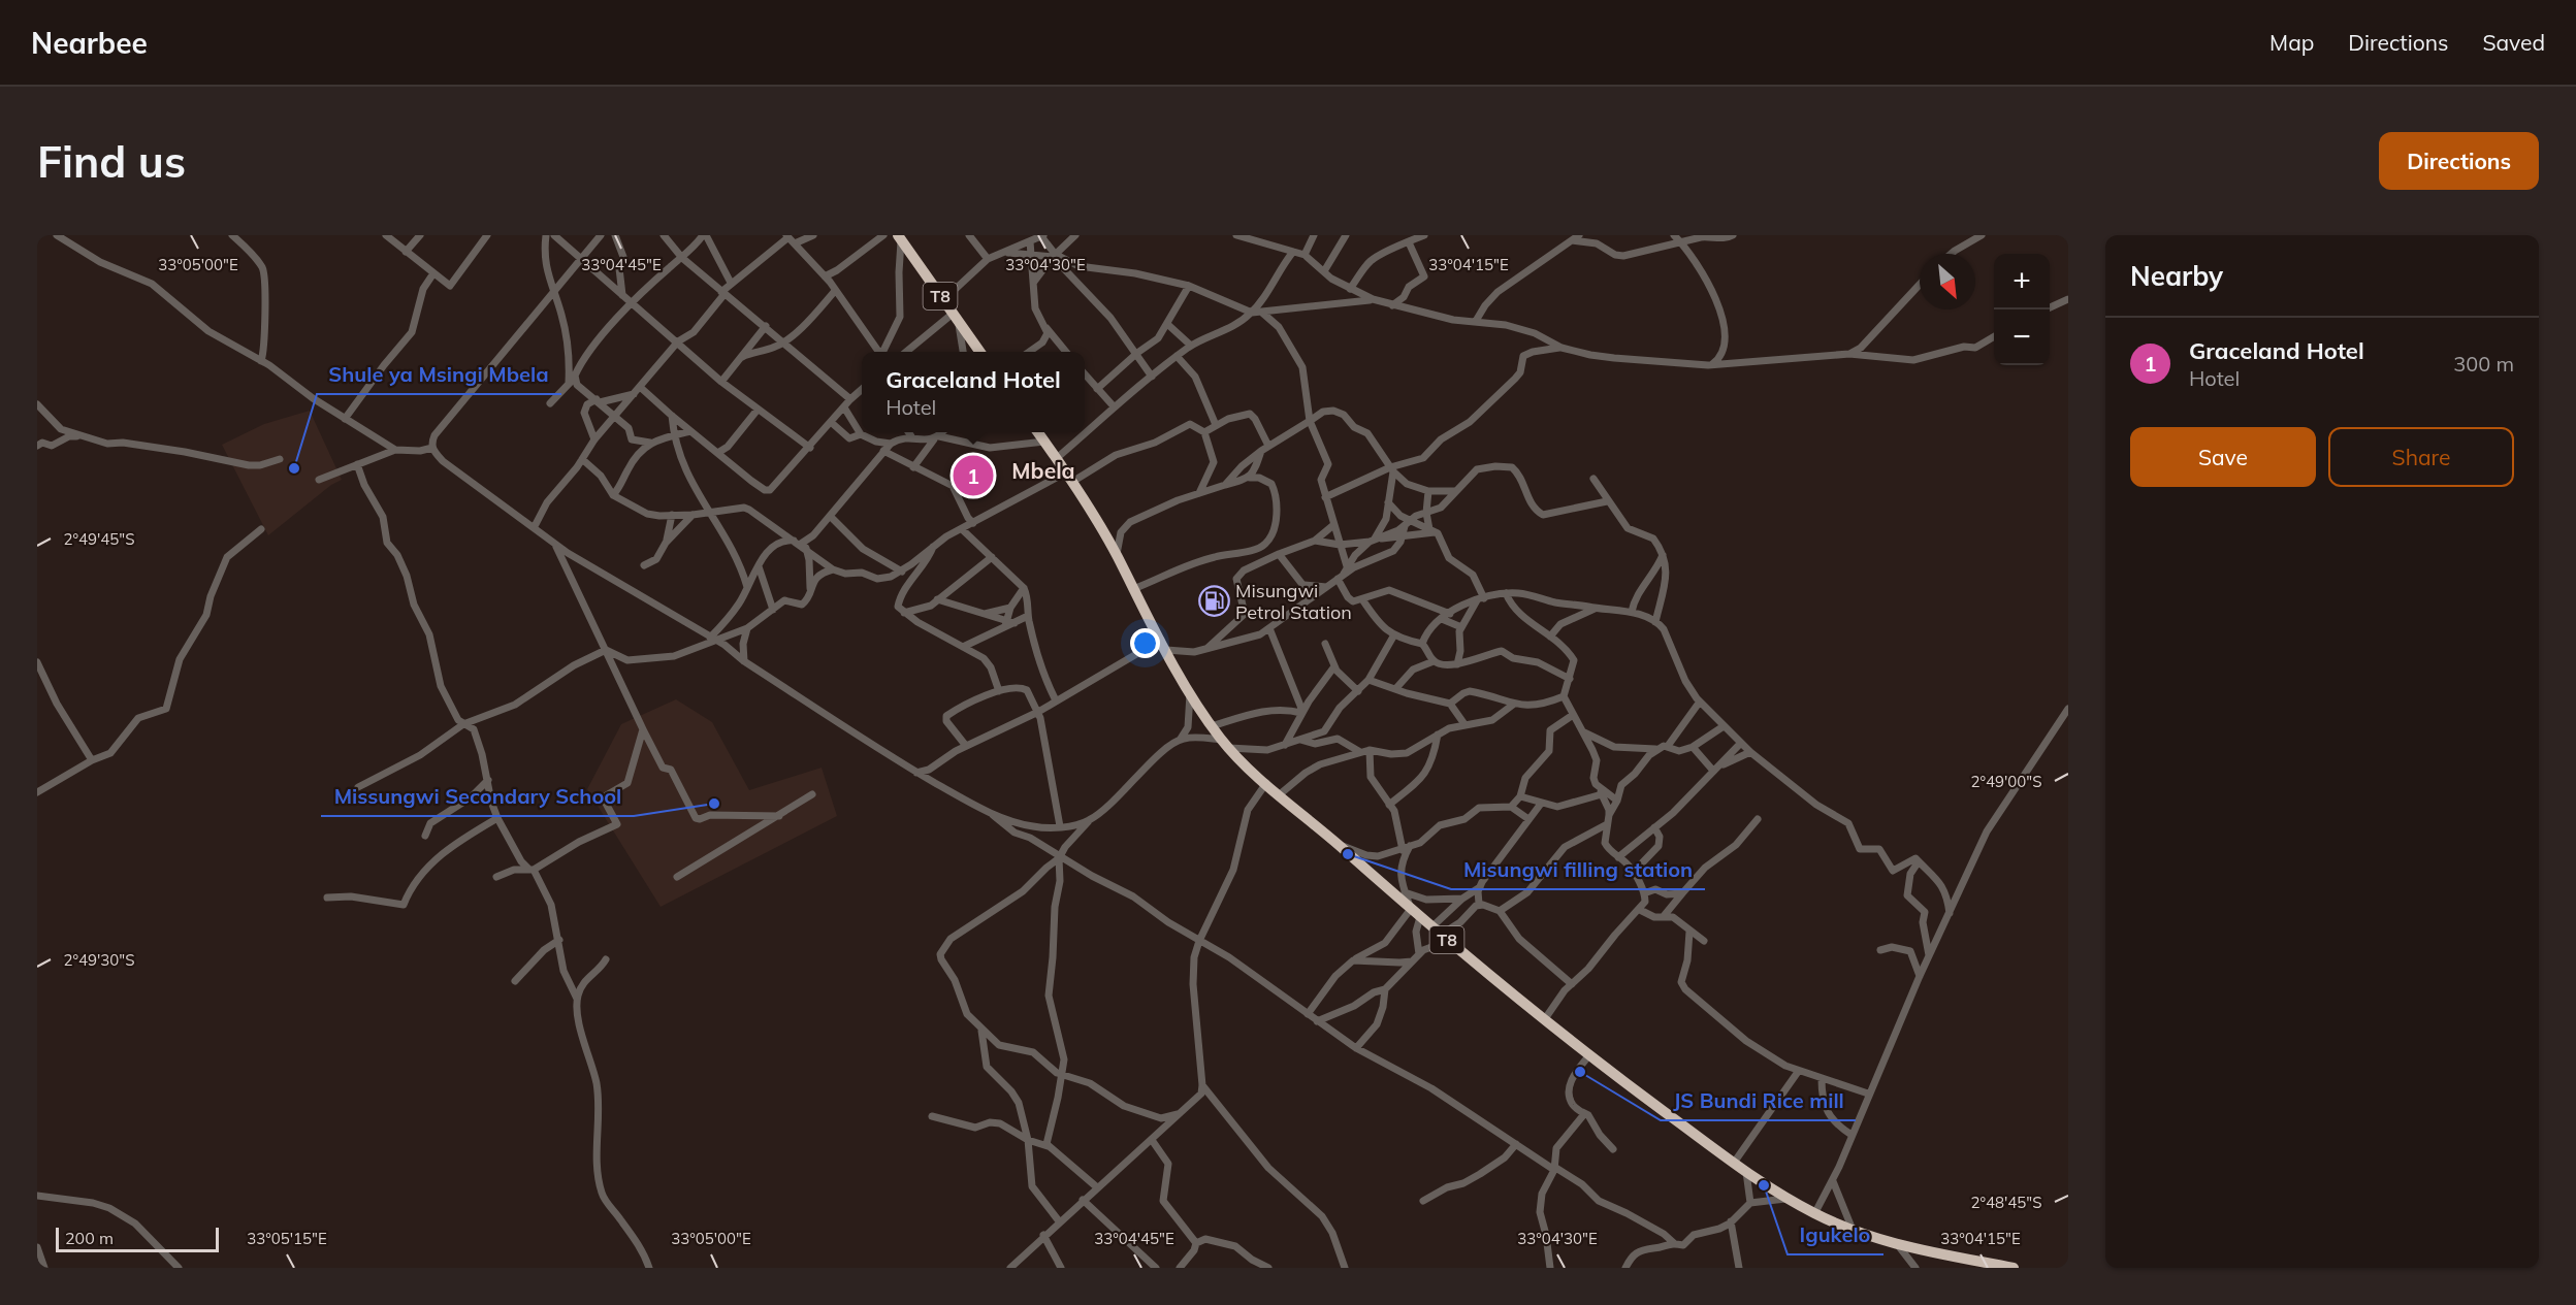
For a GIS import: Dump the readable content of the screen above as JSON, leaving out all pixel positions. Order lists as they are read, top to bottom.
{
  "streets": {
    "highway": ["T8"]
  },
  "districts": ["Mbela"],
  "places": {
    "other": [
      "Shule ya Msingi Mbela",
      "Missungwi Secondary School",
      "Misungwi filling station",
      "JS Bundi Rice mill",
      "Igukelo"
    ],
    "fuel station": ["Misungwi Petrol Station"]
  },
  "scale_bar": "200 m",
  "north": "bottom right",
  "page": {
    "header": "Nearbee",
    "nav": ["Map", "Directions", "Saved"],
    "buttons": [
      "Directions",
      ["Save", "Share"]
    ],
    "title": "Find us",
    "heading": "Nearby",
    "map_buttons": ["+", "−"],
    "list": [
      {
        "mark": "1",
        "name": "Graceland Hotel",
        "note": "Hotel",
        "value": "300 m"
      }
    ],
    "popup": ["Graceland Hotel", "Hotel"],
    "pins": "1",
    "scale": "200 m"
  },
  "coordinates": [
    "33°05'00\"E",
    "33°04'45\"E",
    "33°04'30\"E",
    "33°04'15\"E",
    "2°49'45\"S",
    "2°49'00\"S",
    "2°49'30\"S",
    "2°48'45\"S",
    "33°05'15\"E"
  ]
}
